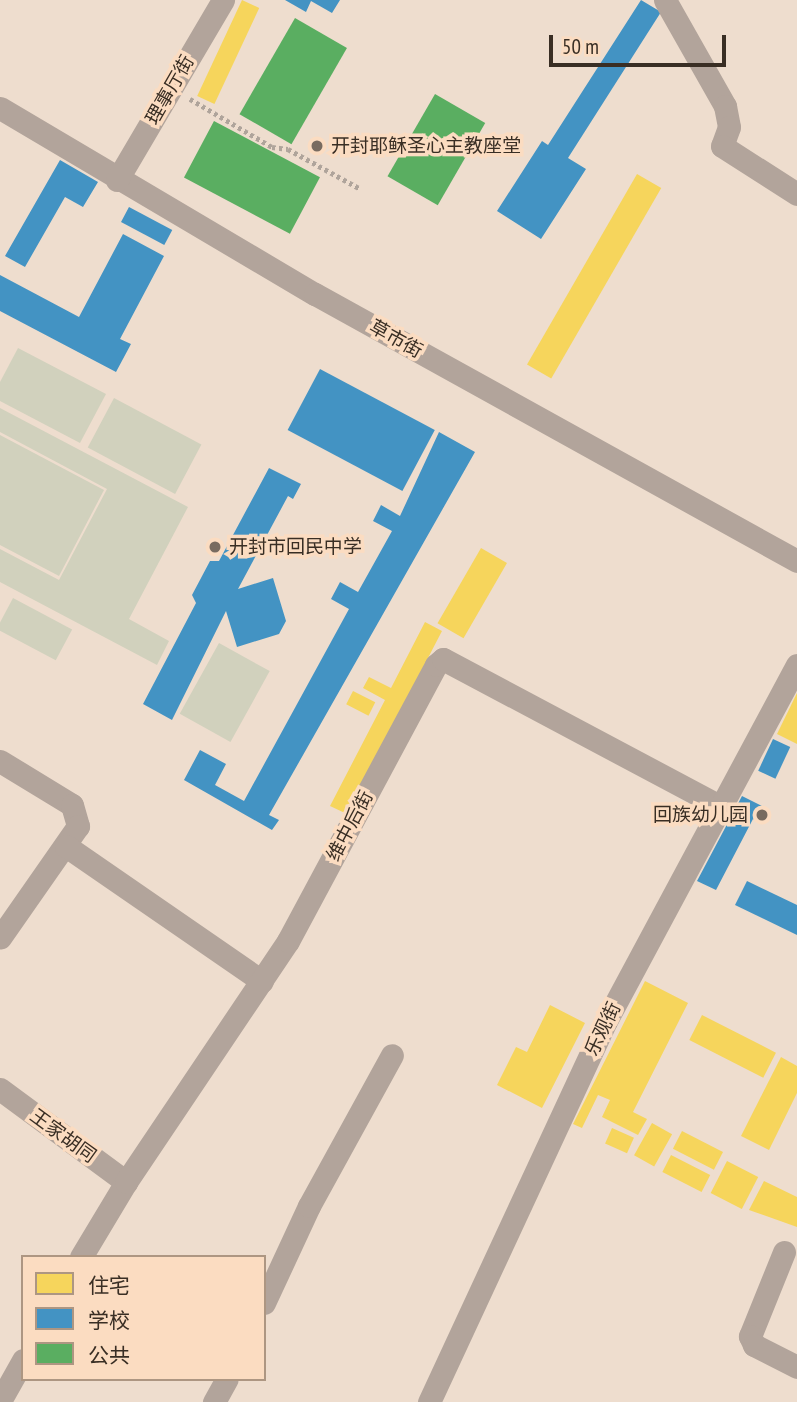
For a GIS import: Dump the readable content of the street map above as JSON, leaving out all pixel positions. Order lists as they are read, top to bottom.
{
  "streets": {
    "street": [
      "理事厅街",
      "草市街",
      "维中后街",
      "乐观街",
      "王家胡同"
    ]
  },
  "crossings": [
    ["理事厅街", "草市街"],
    ["维中后街", "乐观街"],
    ["维中后街", "王家胡同"]
  ],
  "places": ["开封耶稣圣心主教座堂", "开封市回民中学", "回族幼儿园"],
  "legend": ["住宅", "学校", "公共"],
  "scale_bar": "50 m"
}
